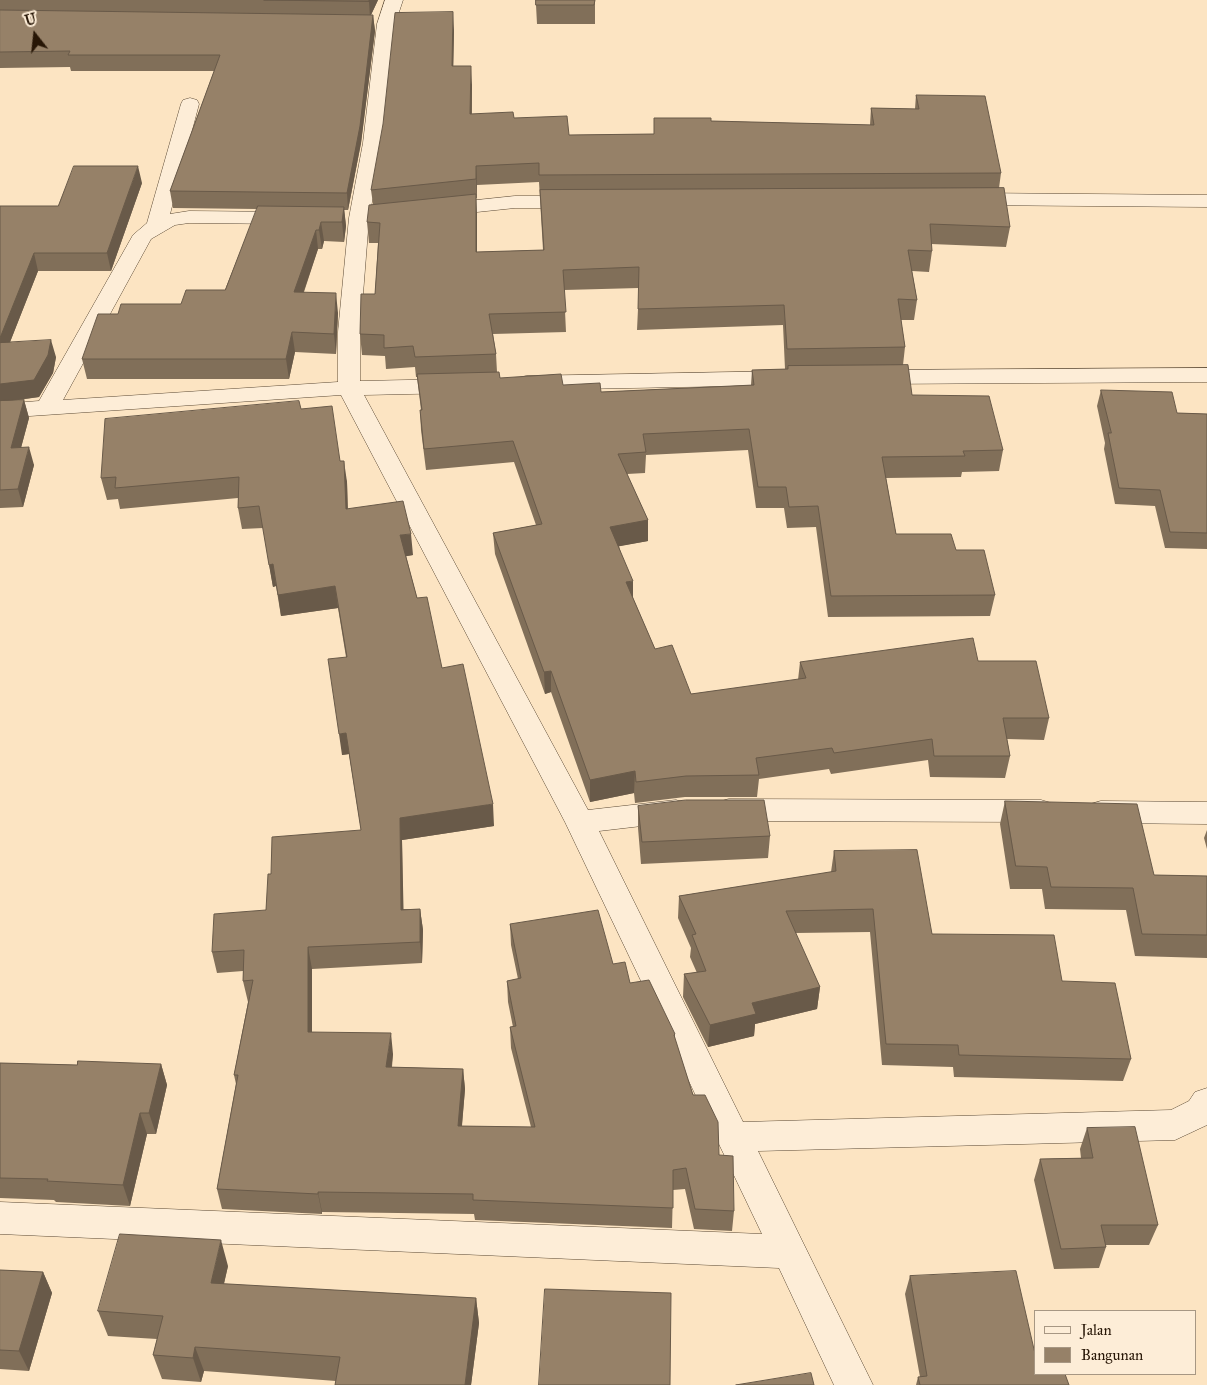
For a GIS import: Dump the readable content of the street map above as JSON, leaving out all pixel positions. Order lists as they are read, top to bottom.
{
  "legend": ["Jalan", "Bangunan"],
  "north": "top"
}
